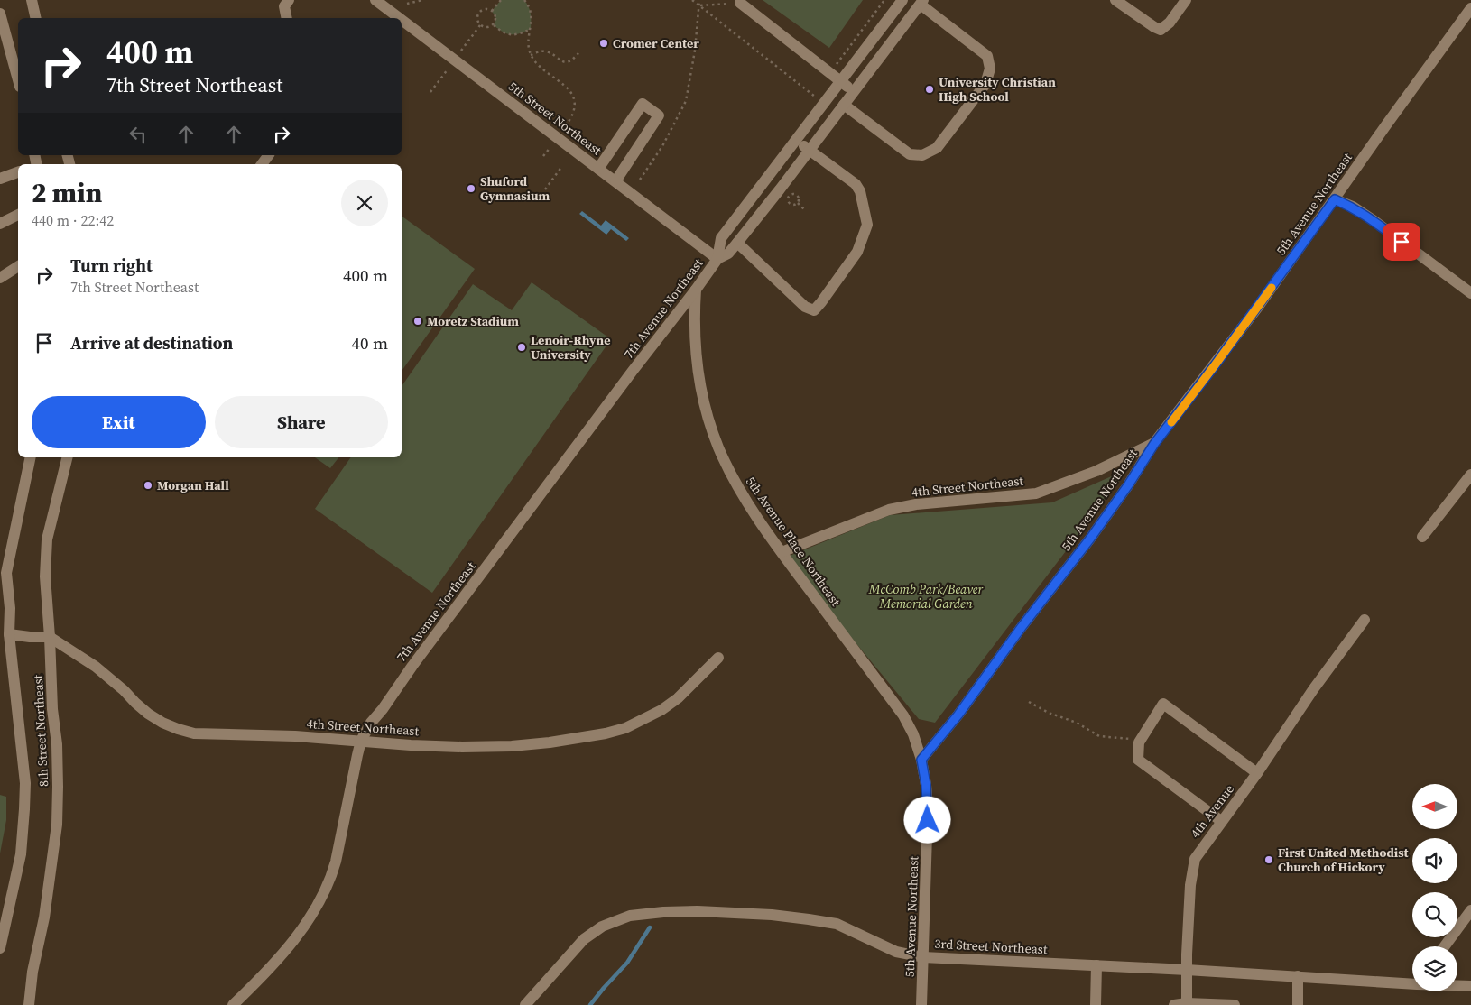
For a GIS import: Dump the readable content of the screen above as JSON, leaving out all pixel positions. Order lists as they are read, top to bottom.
{
  "streets": {
    "street": [
      "5th Street Northeast",
      "5th Avenue Northeast",
      "7th Avenue Northeast",
      "4th Street Northeast",
      "5th Avenue Place Northeast",
      "8th Street Northeast",
      "4th Avenue",
      "3rd Street Northeast"
    ]
  },
  "crossings": [
    ["5th Street Northeast", "7th Avenue Northeast"],
    ["5th Avenue Northeast", "4th Street Northeast"],
    ["5th Avenue Northeast", "5th Avenue Place Northeast"],
    ["5th Avenue Northeast", "3rd Street Northeast"],
    ["7th Avenue Northeast", "4th Street Northeast"],
    ["7th Avenue Northeast", "5th Avenue Place Northeast"],
    ["4th Street Northeast", "5th Avenue Place Northeast"],
    ["4th Street Northeast", "8th Street Northeast"],
    ["4th Avenue", "3rd Street Northeast"]
  ],
  "parks": ["McComb Park/Beaver Memorial Garden"],
  "places": [
    "Cromer Center",
    "University Christian High School",
    "Shuford Gymnasium",
    "Moretz Stadium",
    "Lenoir-Rhyne University",
    "Morgan Hall",
    "First United Methodist Church of Hickory"
  ],
  "north": "left",
  "page": {
    "turn": ["400 m", "7th Street Northeast"],
    "heading": ["2 min", "440 m · 22:42"],
    "list": [
      {
        "name": "Turn right",
        "note": "7th Street Northeast",
        "value": "400 m"
      },
      {
        "name": "Arrive at destination",
        "value": "40 m"
      }
    ],
    "buttons": ["Exit", "Share"]
  }
}
